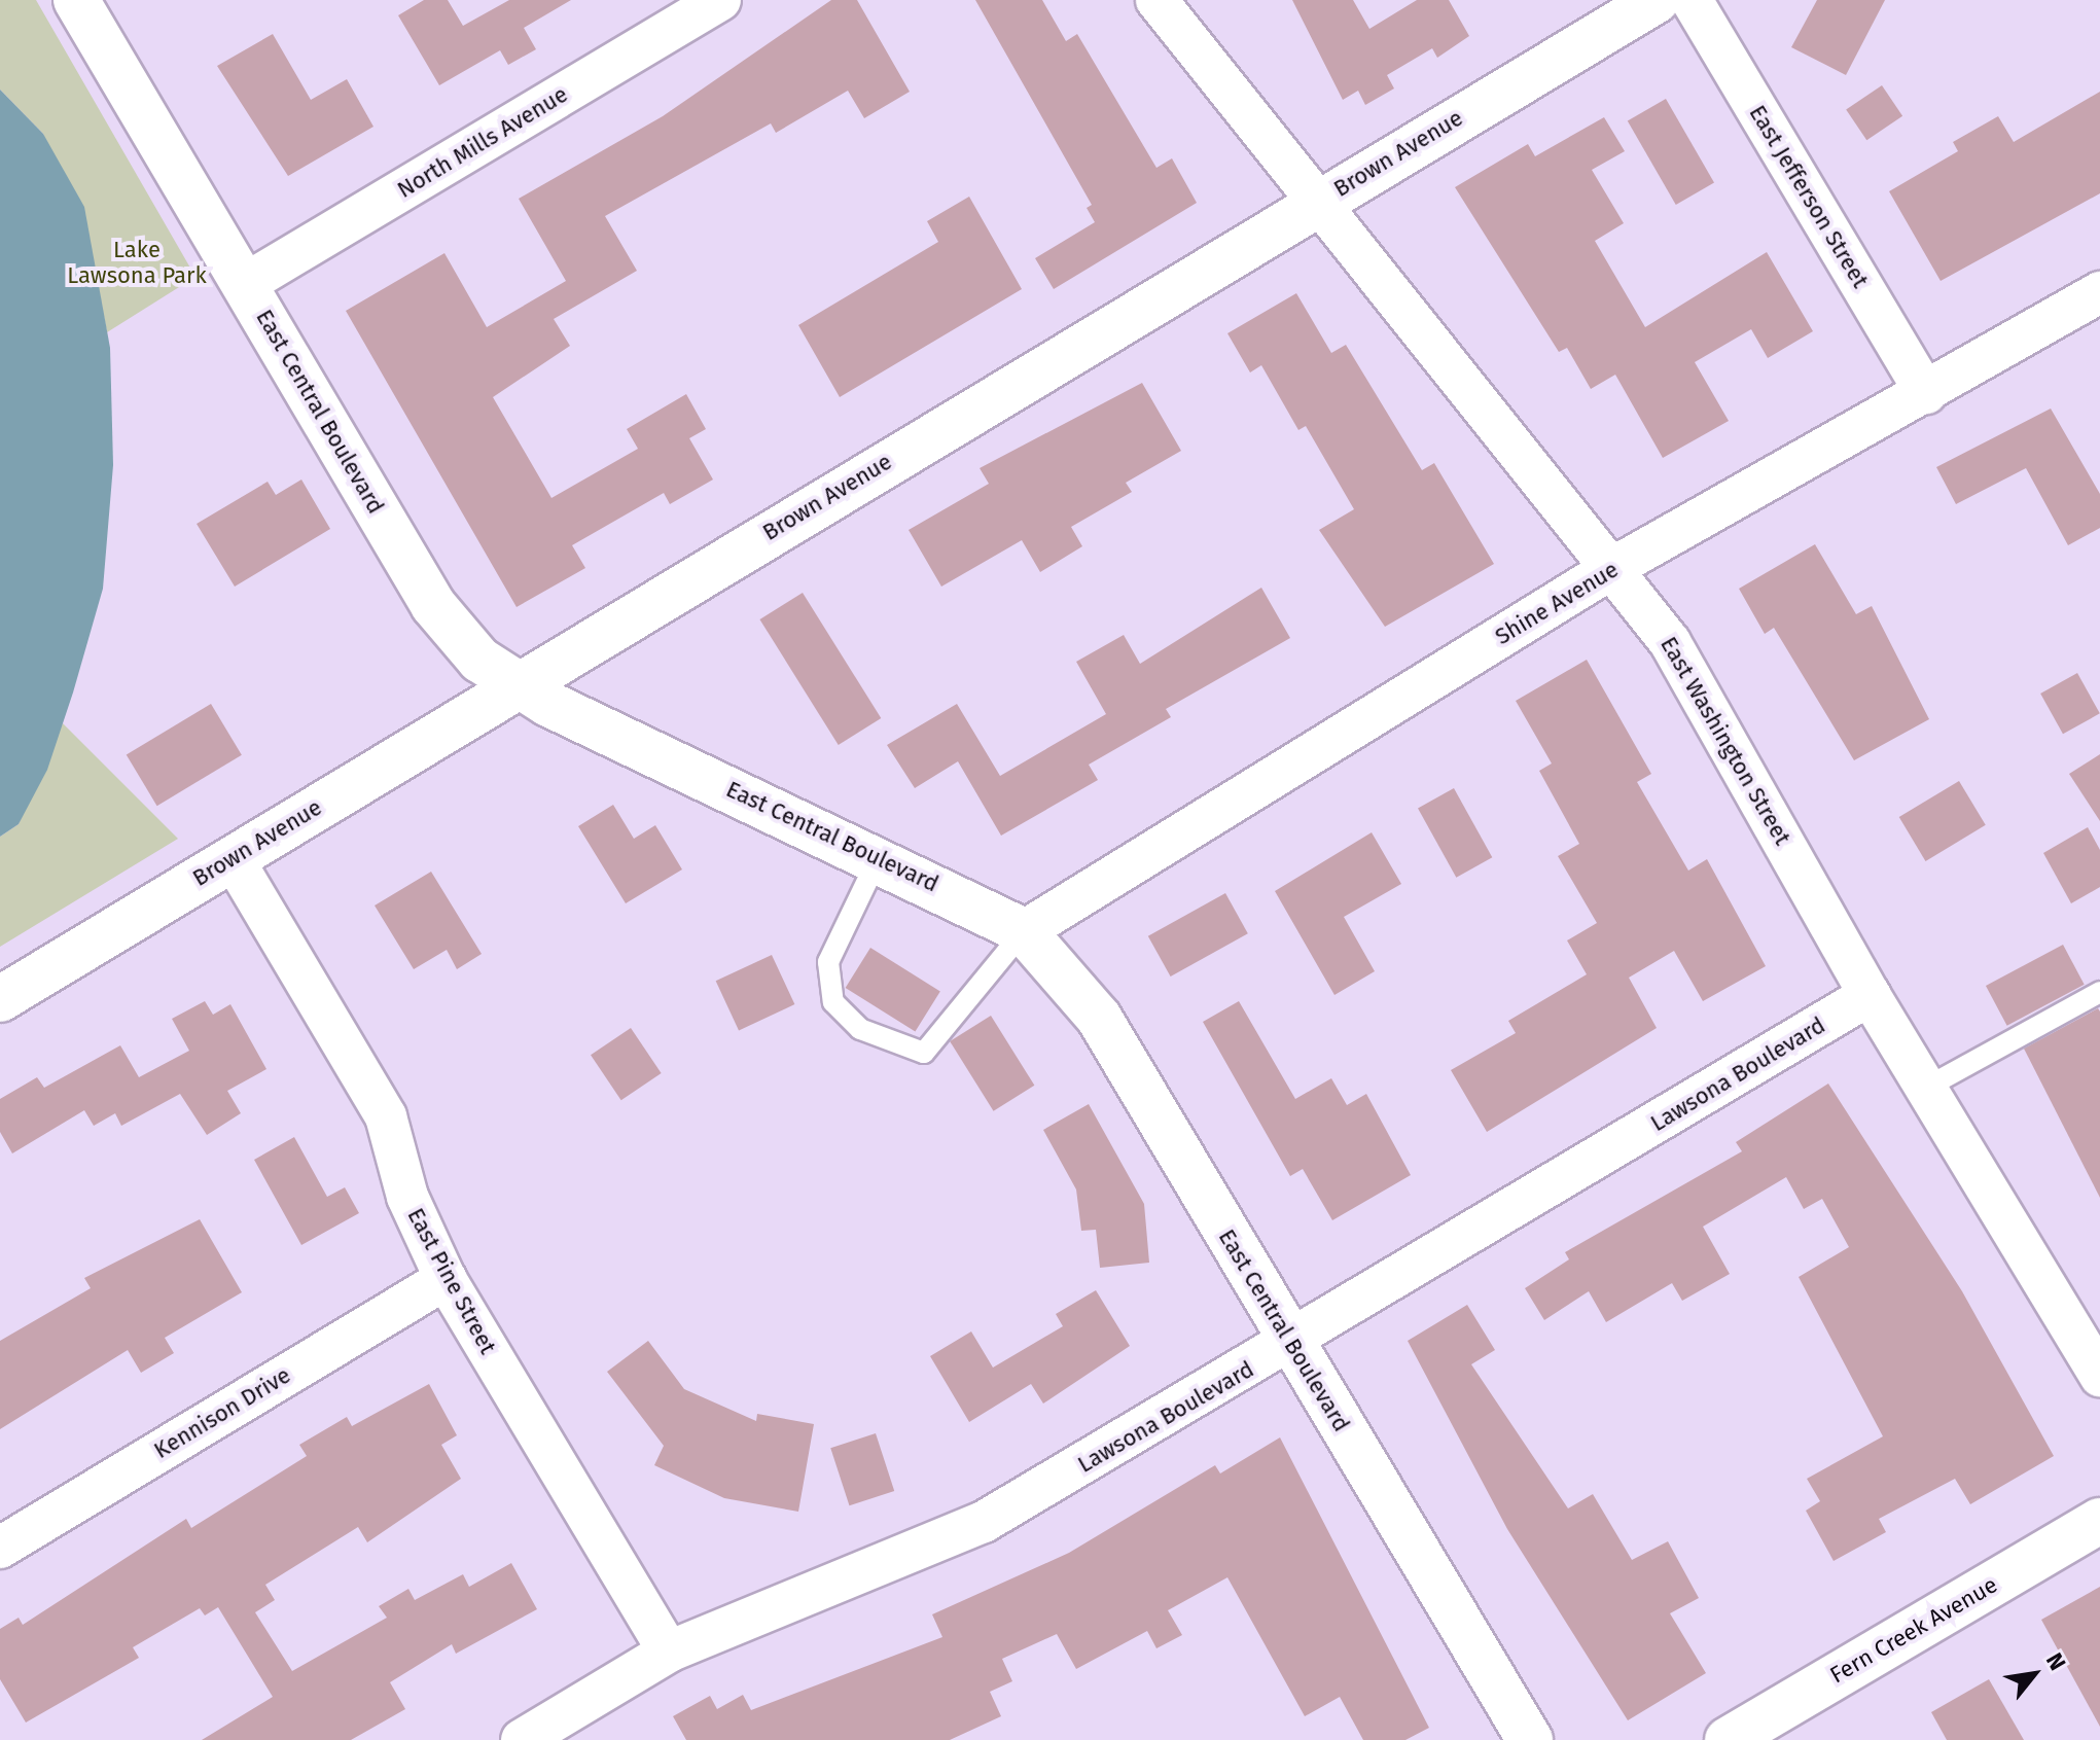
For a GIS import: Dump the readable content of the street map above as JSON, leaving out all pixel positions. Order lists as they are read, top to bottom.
{
  "streets": {
    "street": [
      "North Mills Avenue",
      "Brown Avenue",
      "East Jefferson Street",
      "East Central Boulevard",
      "Shine Avenue",
      "East Washington Street",
      "Lawsona Boulevard",
      "East Pine Street",
      "Kennison Drive",
      "Fern Creek Avenue"
    ]
  },
  "crossings": [
    ["North Mills Avenue", "East Central Boulevard"],
    ["Brown Avenue", "East Central Boulevard"],
    ["Brown Avenue", "East Washington Street"],
    ["Brown Avenue", "East Pine Street"],
    ["East Jefferson Street", "Shine Avenue"],
    ["East Central Boulevard", "Shine Avenue"],
    ["East Central Boulevard", "Lawsona Boulevard"],
    ["Shine Avenue", "East Washington Street"],
    ["East Washington Street", "Lawsona Boulevard"],
    ["Lawsona Boulevard", "East Pine Street"],
    ["East Pine Street", "Kennison Drive"]
  ],
  "parks": ["Lake Lawsona Park"],
  "north": "top right"
}
